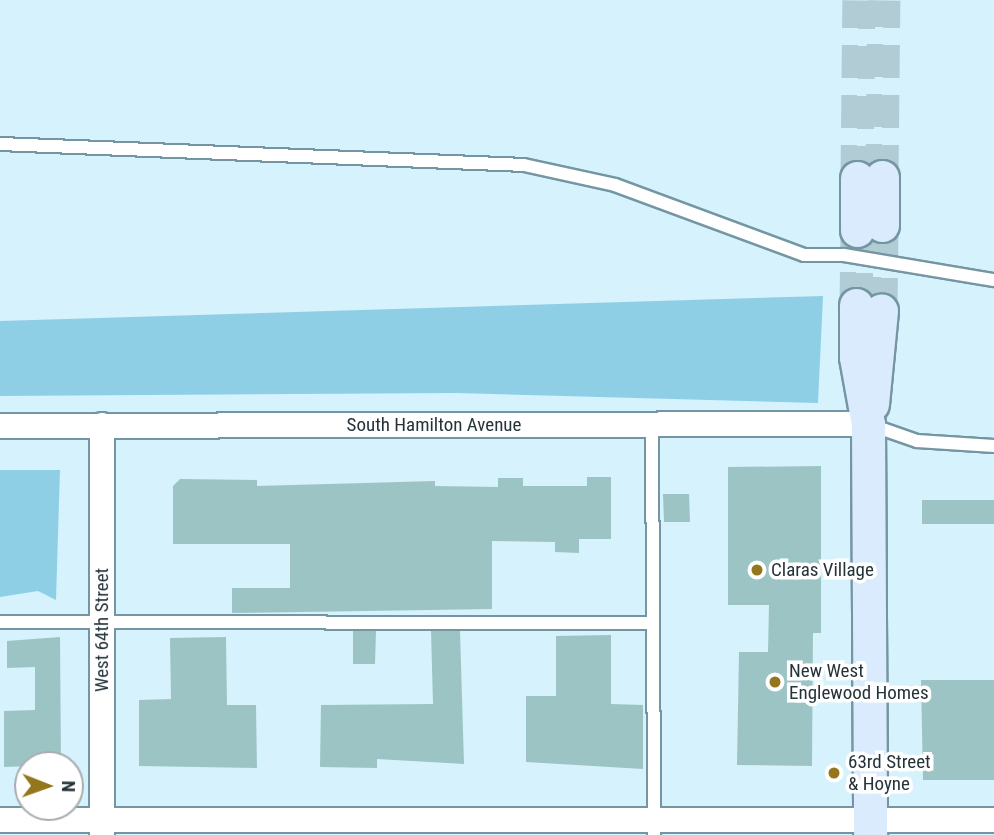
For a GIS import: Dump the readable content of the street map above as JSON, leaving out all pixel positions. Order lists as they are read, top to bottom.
{
  "streets": {
    "street": ["South Hamilton Avenue", "West 64th Street"]
  },
  "crossings": [
    ["South Hamilton Avenue", "West 64th Street"]
  ],
  "places": ["Claras Village", "New West Englewood Homes", "63rd Street & Hoyne"],
  "north": "right"
}
